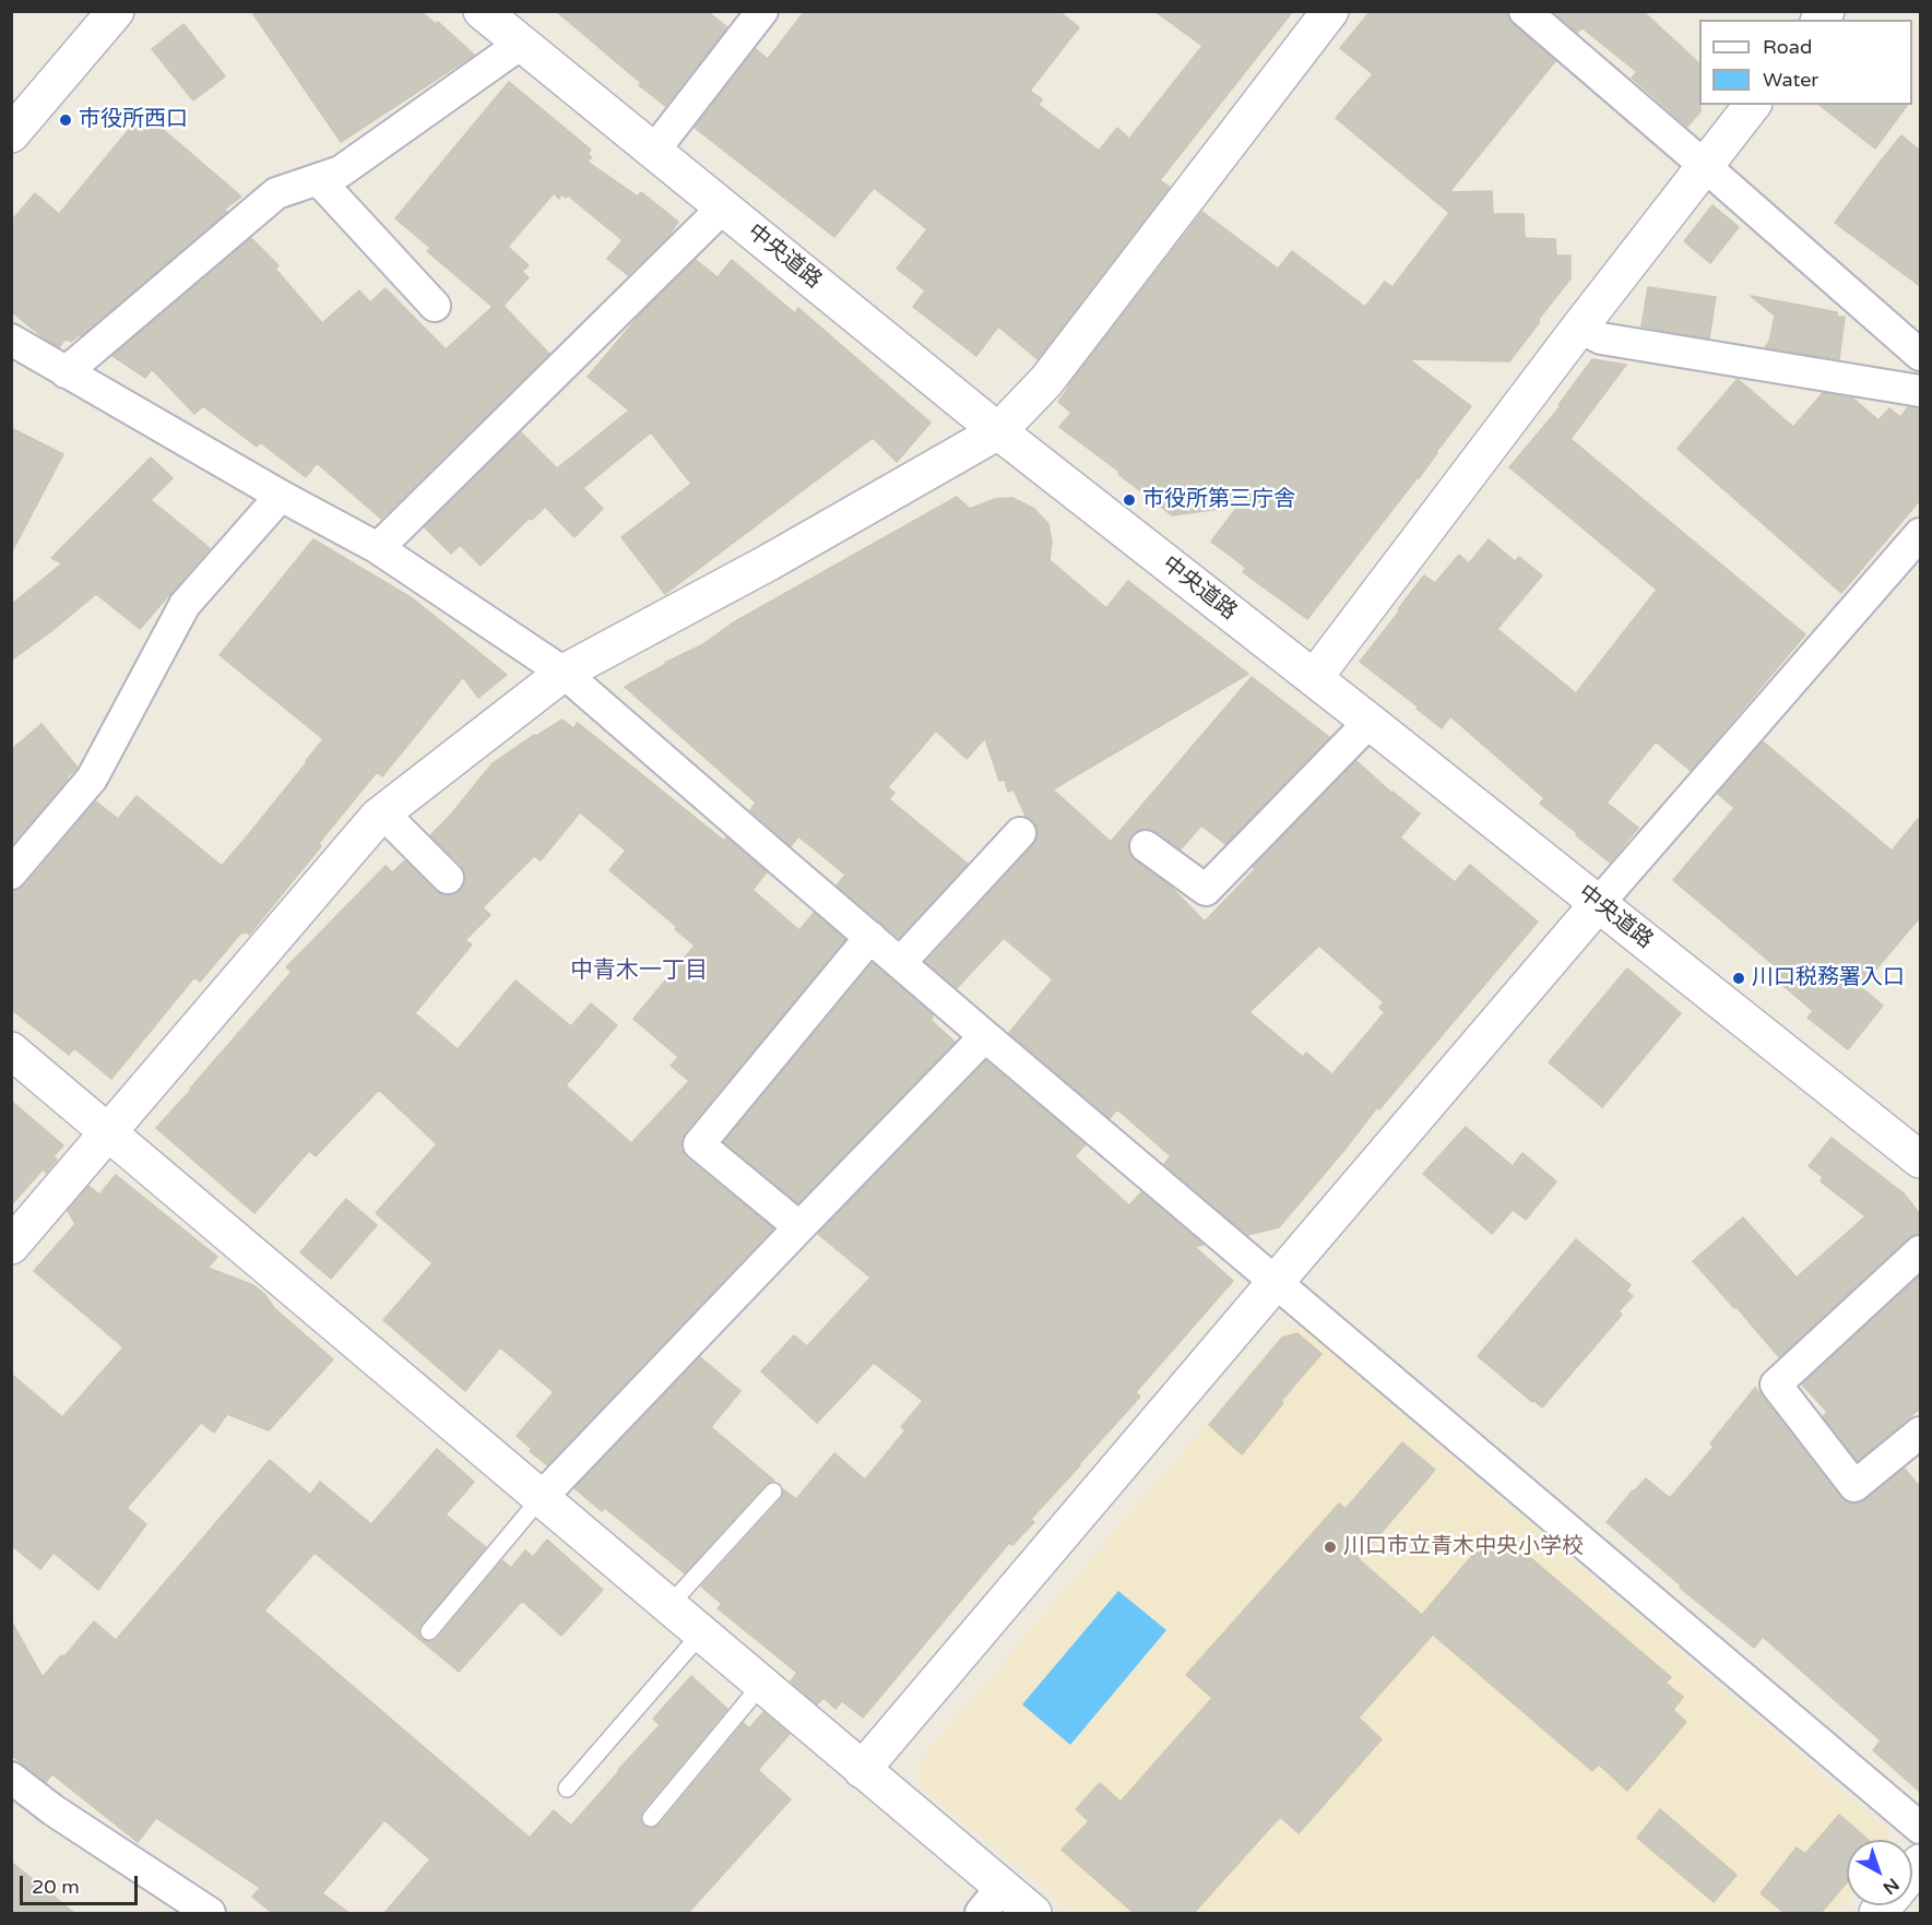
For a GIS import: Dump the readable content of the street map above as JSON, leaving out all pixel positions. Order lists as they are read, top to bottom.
{
  "streets": {
    "street": ["中央道路"]
  },
  "districts": ["中青木一丁目"],
  "places": [
    "市役所西口",
    "市役所第三庁舎",
    "川口税務署入口",
    "川口市立青木中央小学校"
  ],
  "legend": ["Road", "Water"],
  "scale_bar": "20 m",
  "north": "bottom right"
}
